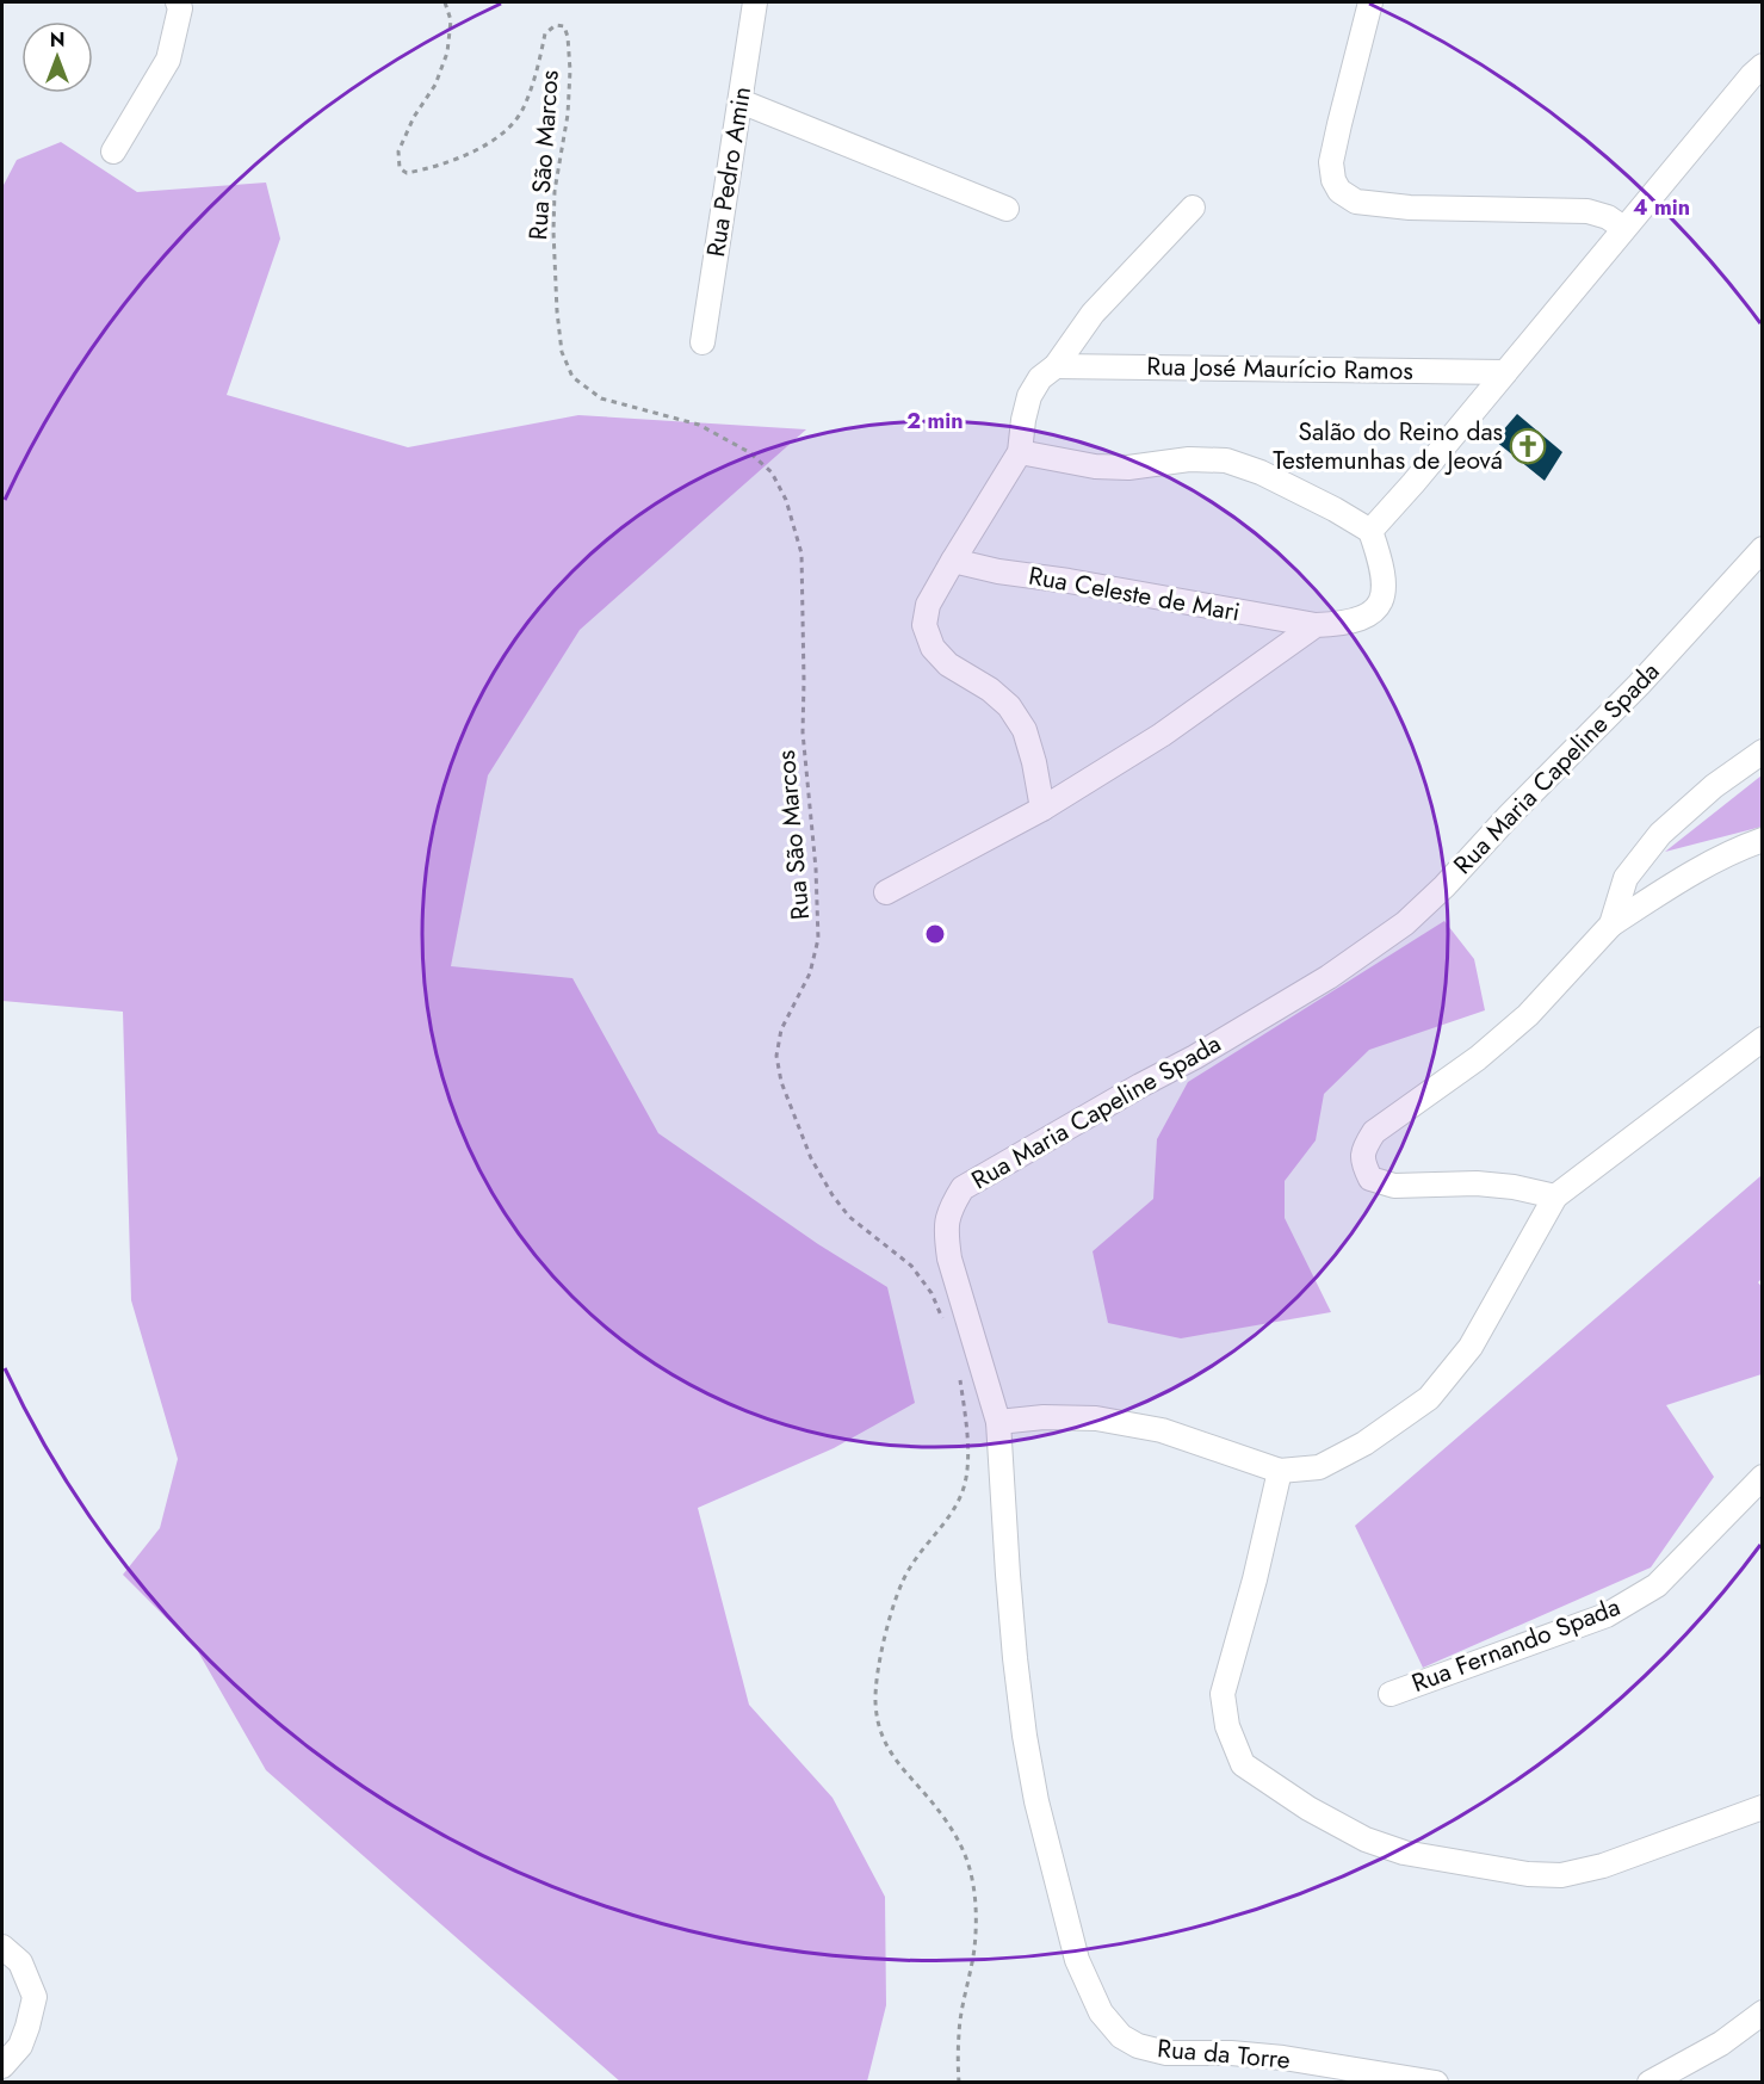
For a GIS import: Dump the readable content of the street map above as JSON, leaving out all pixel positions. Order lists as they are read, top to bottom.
{
  "streets": {
    "street": [
      "Rua Pedro Amin",
      "Rua José Maurício Ramos",
      "Rua Celeste de Mari",
      "Rua Maria Capeline Spada",
      "Rua Fernando Spada",
      "Rua da Torre"
    ],
    "path": ["Rua São Marcos"]
  },
  "crossings": [
    ["Rua Maria Capeline Spada", "Rua da Torre"]
  ],
  "places": {
    "church": ["Salão do Reino das Testemunhas de Jeová"]
  },
  "north": "top",
  "rings": ["4 min", "2 min"]
}
